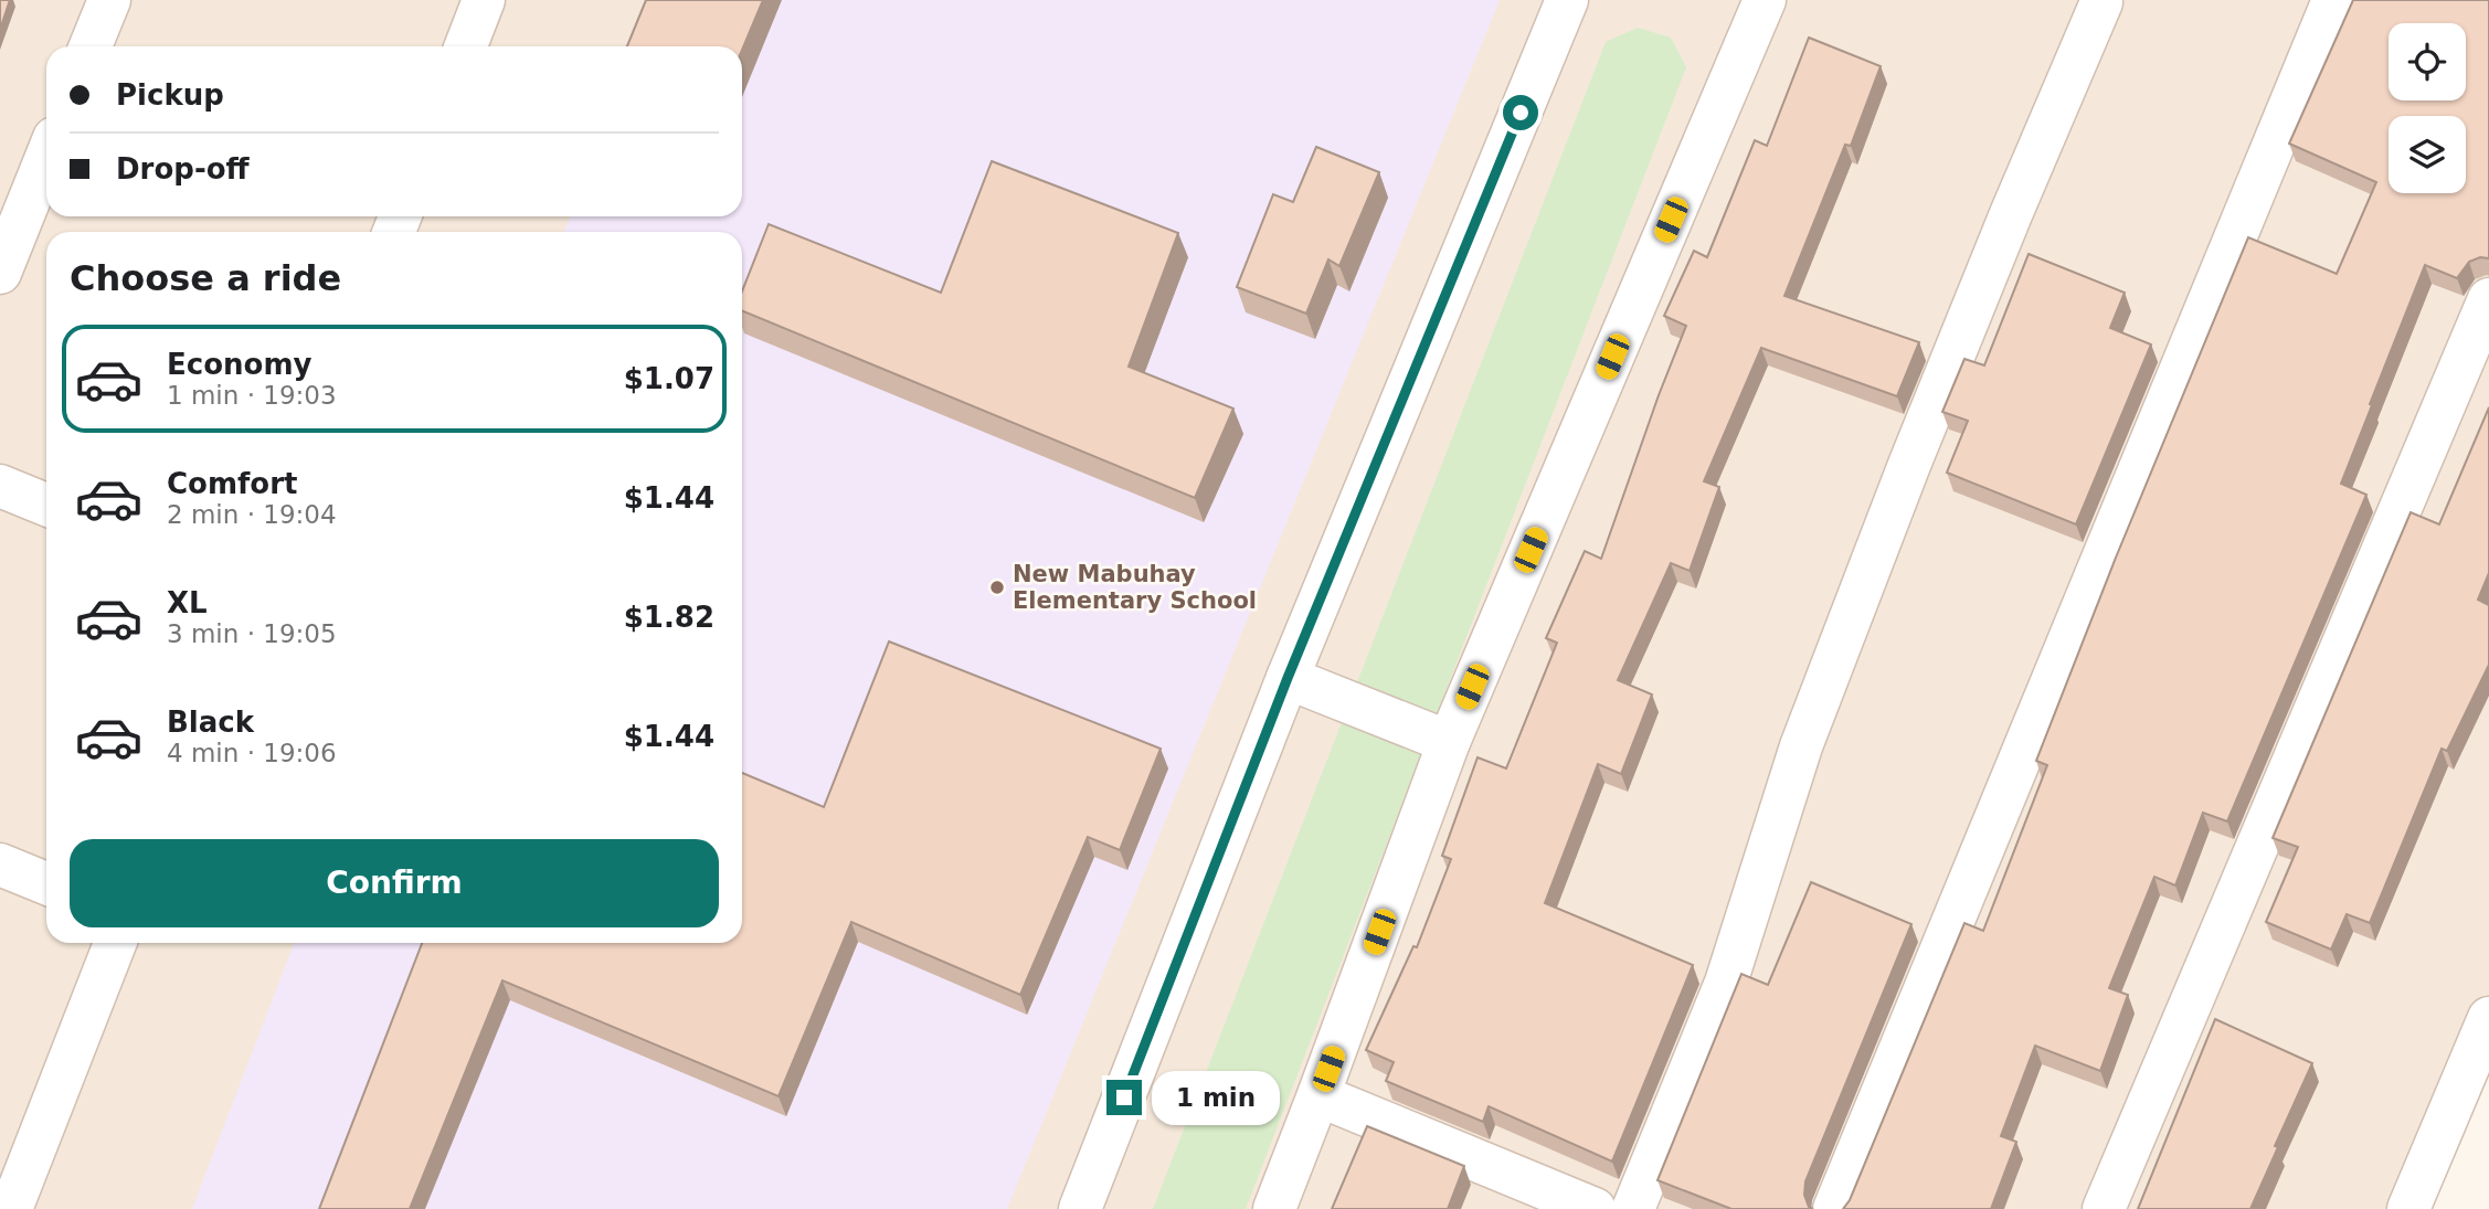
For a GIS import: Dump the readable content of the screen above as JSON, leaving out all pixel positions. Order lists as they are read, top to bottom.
{
  "places": ["New Mabuhay Elementary School"],
  "page": {
    "banner": ["Pickup", "Drop-off"],
    "heading": "Choose a ride",
    "list": [
      {
        "name": "Economy",
        "note": "1 min · 19:03",
        "value": "$1.07"
      },
      {
        "name": "Comfort",
        "note": "2 min · 19:04",
        "value": "$1.44"
      },
      {
        "name": "XL",
        "note": "3 min · 19:05",
        "value": "$1.82"
      },
      {
        "name": "Black",
        "note": "4 min · 19:06",
        "value": "$1.44"
      }
    ],
    "buttons": "Confirm",
    "bubble": "1 min"
  }
}
